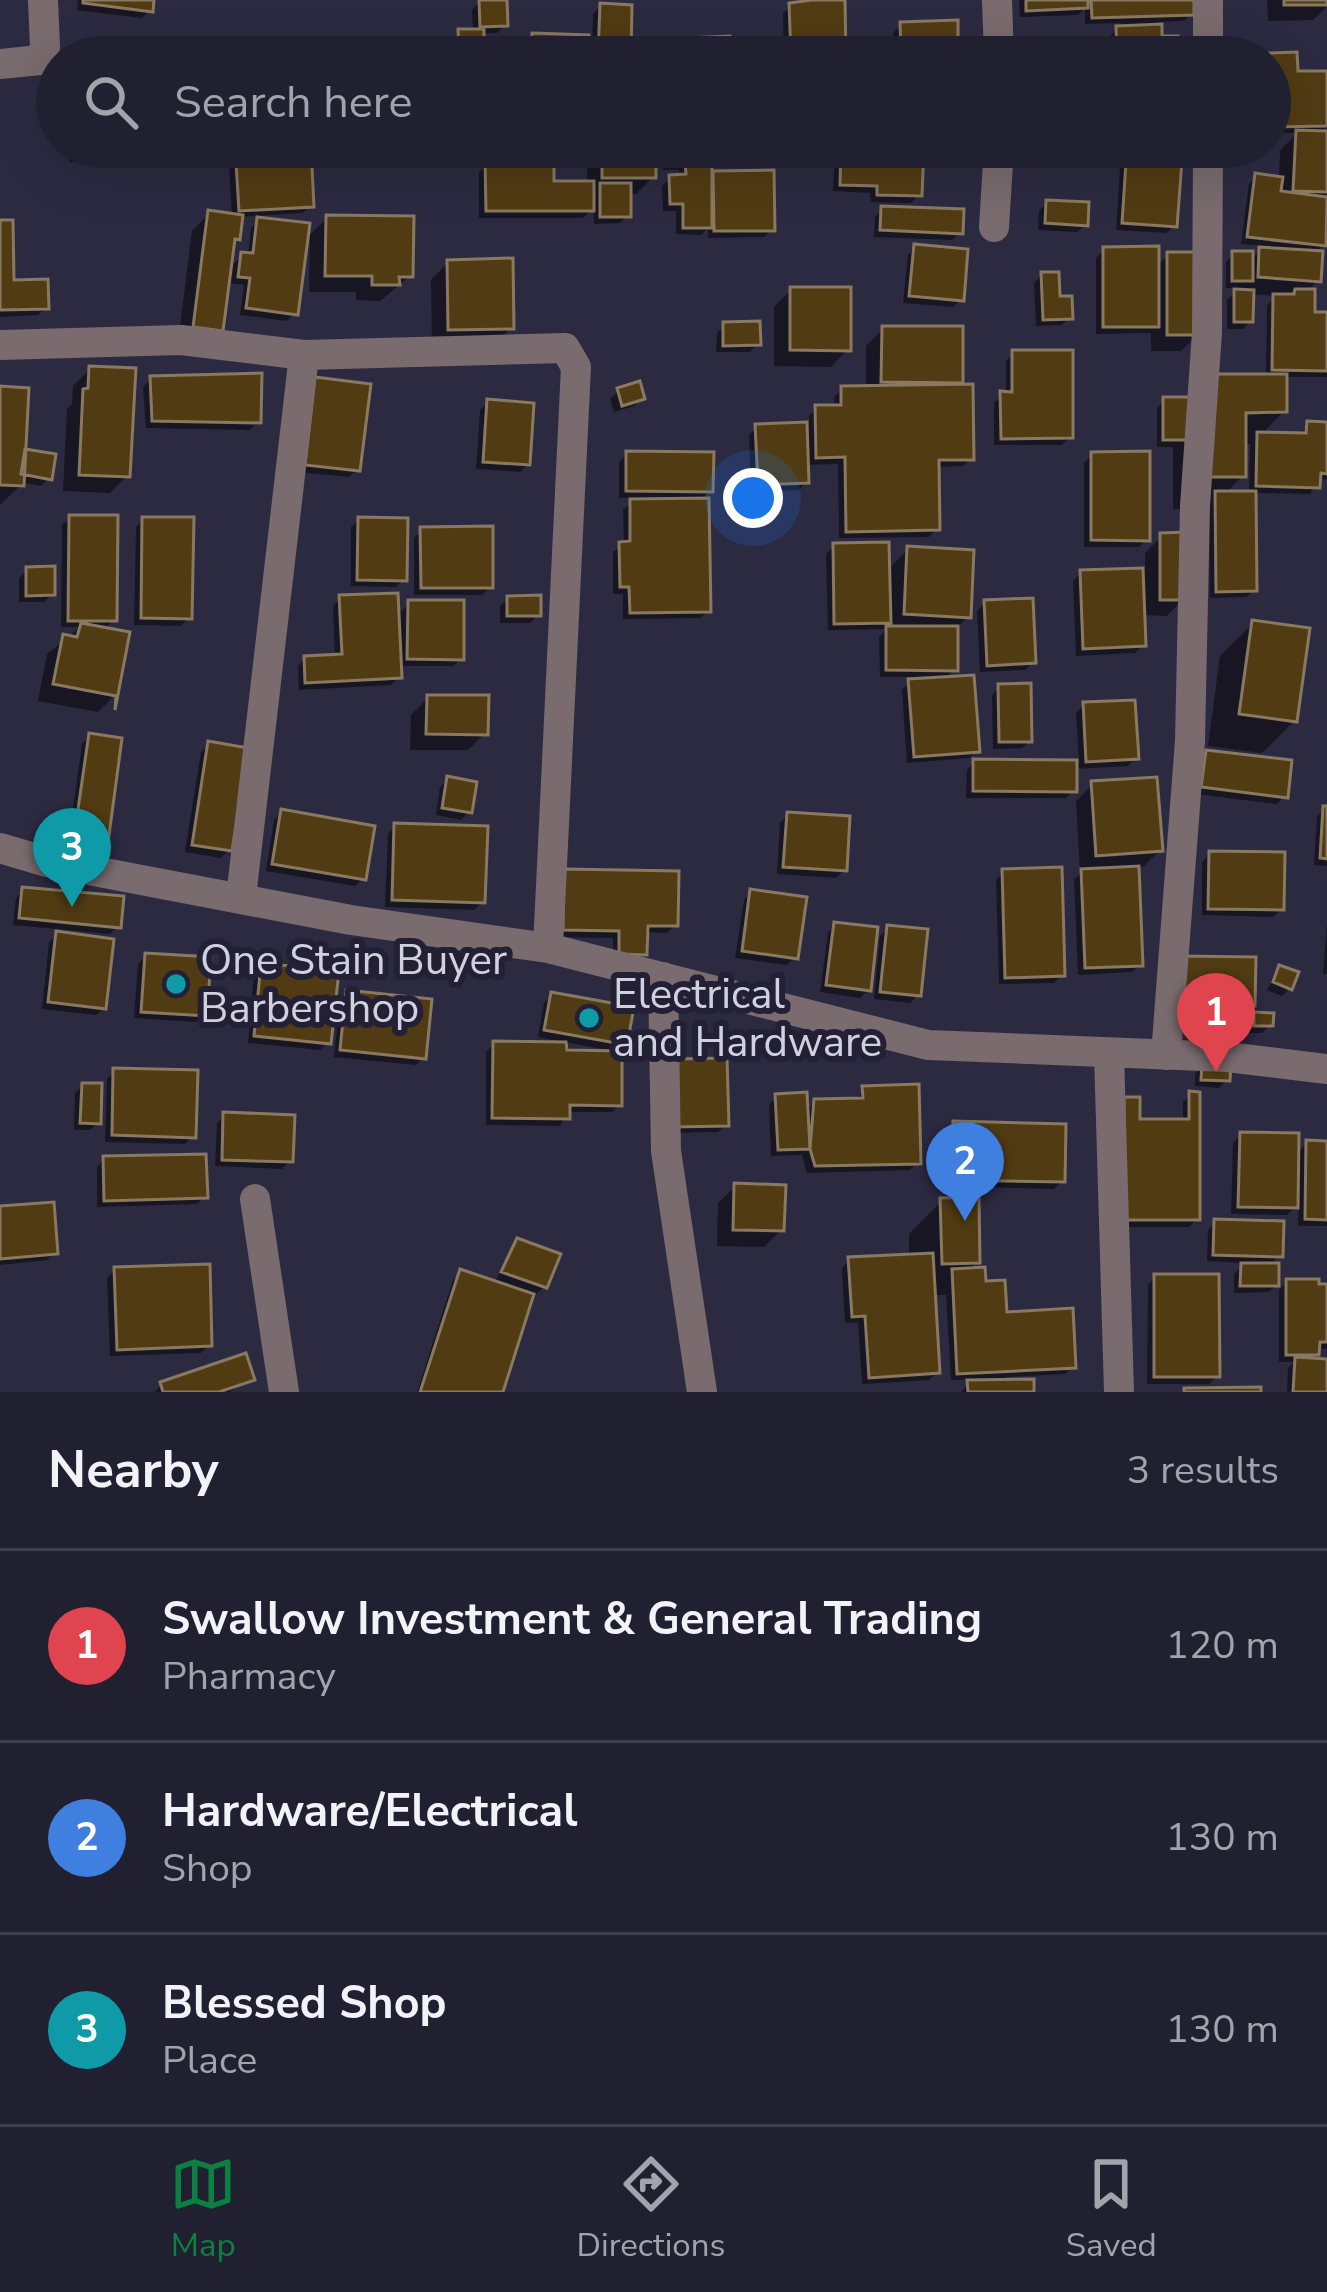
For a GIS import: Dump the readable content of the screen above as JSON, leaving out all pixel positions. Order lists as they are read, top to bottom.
{
  "places": ["One Stain Buyer Barbershop", "Electrical and Hardware"],
  "page": {
    "search": "Search here",
    "pins": ["3", "1", "2"],
    "heading": ["Nearby", "3 results"],
    "list": [
      {
        "mark": "1",
        "name": "Swallow Investment & General Trading",
        "note": "Pharmacy",
        "value": "120 m"
      },
      {
        "mark": "2",
        "name": "Hardware/Electrical",
        "note": "Shop",
        "value": "130 m"
      },
      {
        "mark": "3",
        "name": "Blessed Shop",
        "note": "Place",
        "value": "130 m"
      }
    ],
    "nav": ["Map", "Directions", "Saved"]
  }
}
